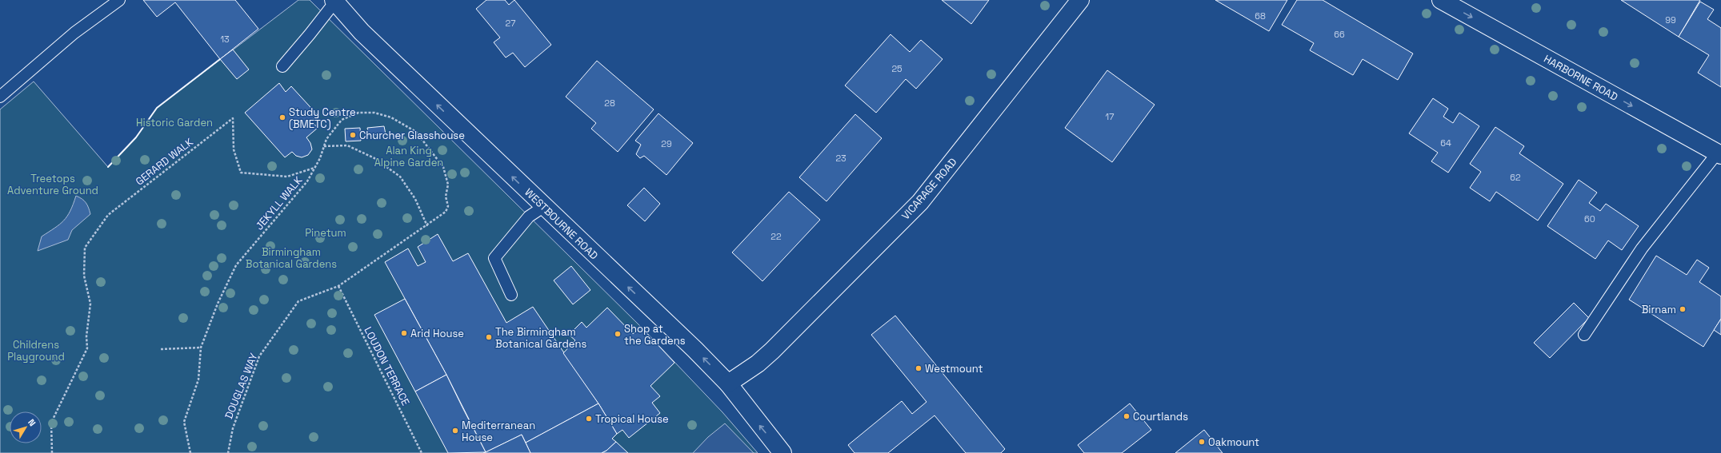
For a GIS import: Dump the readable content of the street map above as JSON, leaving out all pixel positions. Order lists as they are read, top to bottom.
{
  "streets": {
    "main road": ["HARBORNE ROAD", "VICARAGE ROAD", "WESTBOURNE ROAD"],
    "path": [
      "GERARD WALK",
      "JEKYLL WALK",
      "LOUDON TERRACE",
      "DOUGLAS WAY"
    ]
  },
  "crossings": [
    ["GERARD WALK", "JEKYLL WALK"],
    ["VICARAGE ROAD", "WESTBOURNE ROAD"],
    ["JEKYLL WALK", "LOUDON TERRACE"],
    ["JEKYLL WALK", "DOUGLAS WAY"],
    ["LOUDON TERRACE", "DOUGLAS WAY"]
  ],
  "one_way": ["HARBORNE ROAD", "WESTBOURNE ROAD"],
  "parks": [
    "Historic Garden",
    "Alan King Alpine Garden",
    "Treetops Adventure Ground",
    "Pinetum",
    "Birmingham Botanical Gardens",
    "Childrens Playground"
  ],
  "places": [
    "Study Centre (BMETC)",
    "Churcher Glasshouse",
    "Birnam",
    "Arid House",
    "Shop at the Gardens",
    "The Birmingham Botanical Gardens",
    "Westmount",
    "Courtlands",
    "Tropical House",
    "Mediterranean House",
    "Oakmount"
  ],
  "house_numbers": [
    "68",
    "99",
    "27",
    "66",
    "13",
    "25",
    "28",
    "17",
    "64",
    "29",
    "23",
    "62",
    "60",
    "22"
  ],
  "north": "top right"
}
